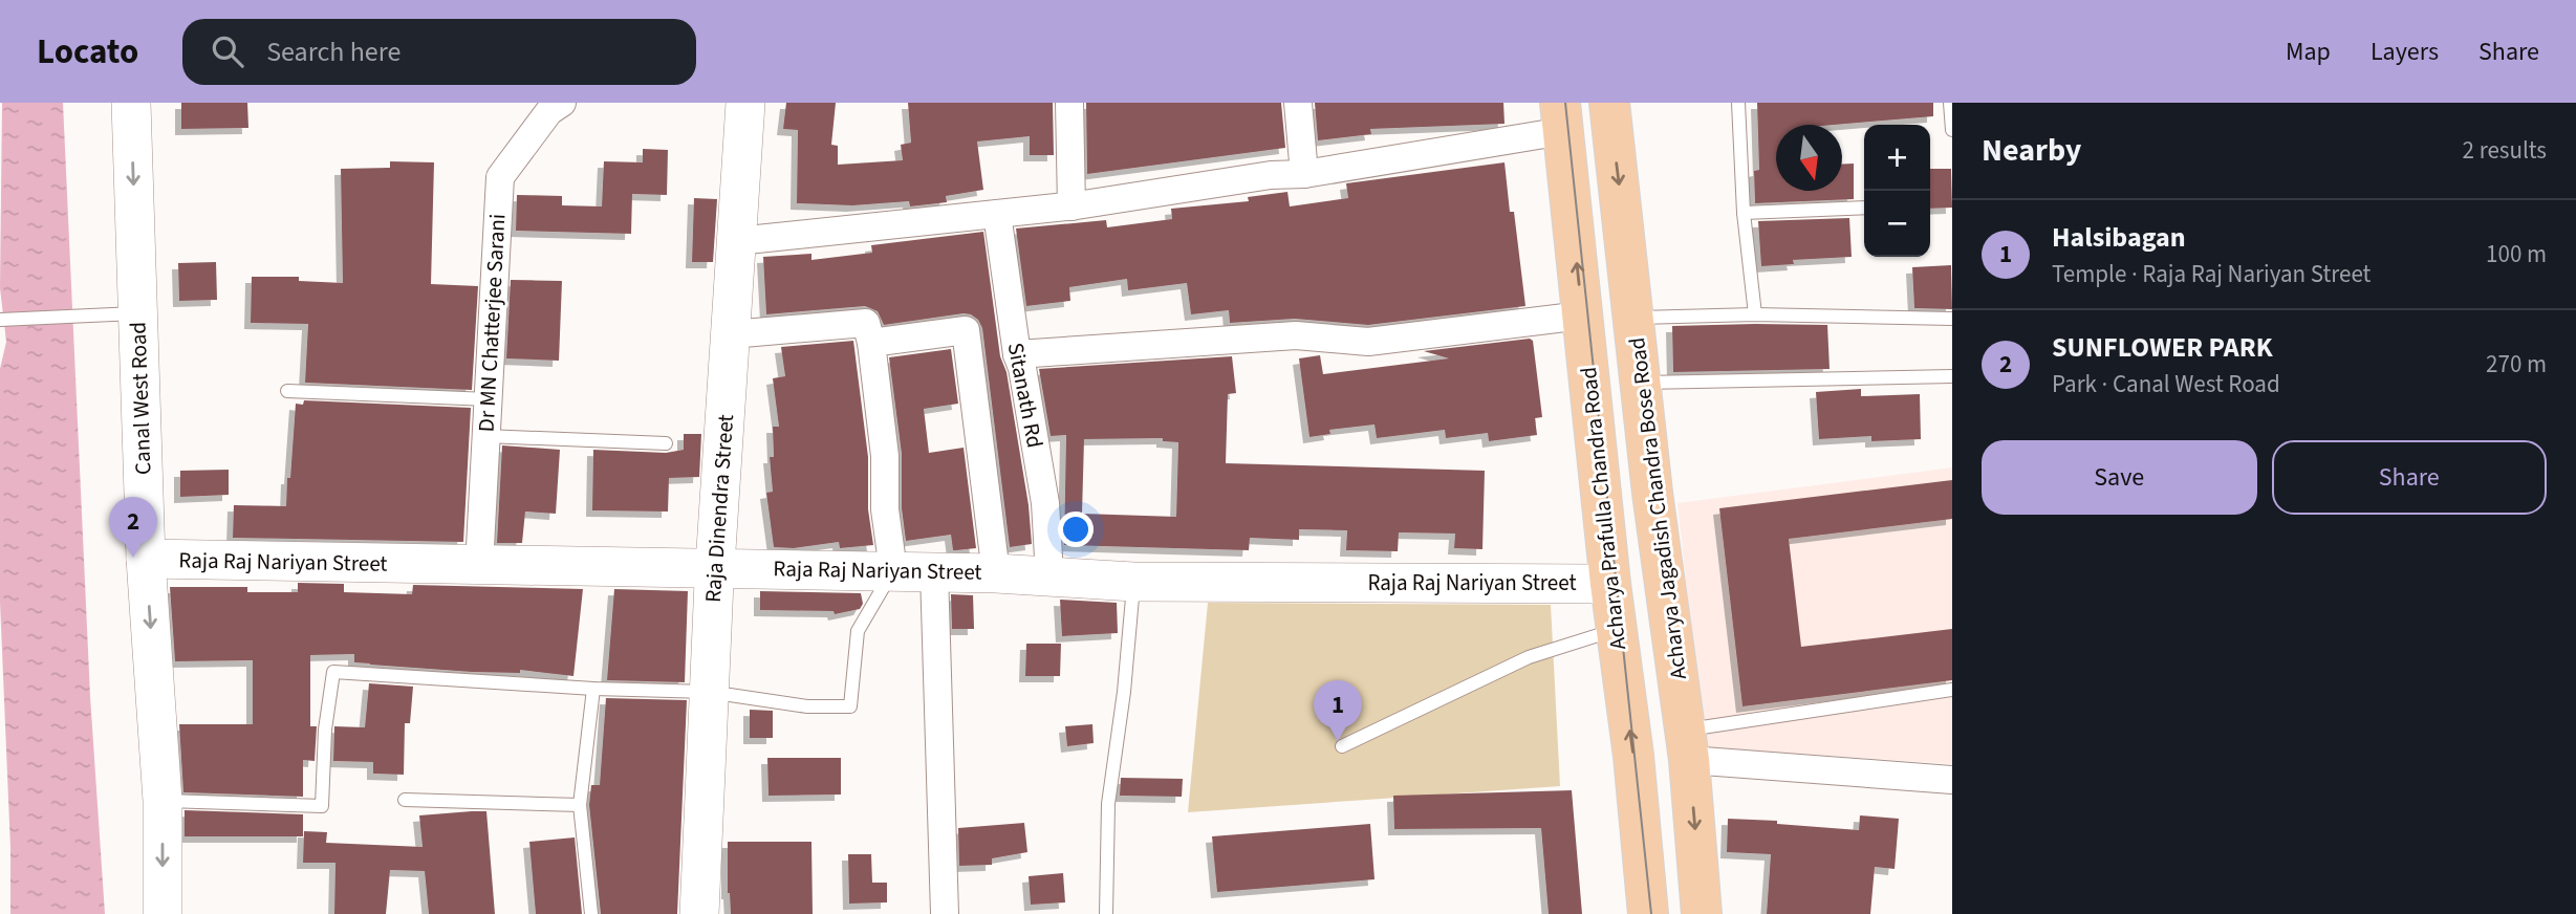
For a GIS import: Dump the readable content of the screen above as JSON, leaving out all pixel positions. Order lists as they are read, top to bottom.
{
  "streets": {
    "main road": [
      "Canal West Road",
      "Raja Dinendra Street",
      "Acharya Prafulla Chandra Road",
      "Acharya Jagadish Chandra Bose Road",
      "Raja Raj Nariyan Street"
    ],
    "street": ["Dr MN Chatterjee Sarani", "Sitanath Rd"]
  },
  "crossings": [
    ["Dr MN Chatterjee Sarani", "Raja Raj Nariyan Street"],
    ["Sitanath Rd", "Raja Raj Nariyan Street"],
    ["Canal West Road", "Raja Raj Nariyan Street"],
    ["Raja Dinendra Street", "Raja Raj Nariyan Street"],
    ["Acharya Prafulla Chandra Road", "Raja Raj Nariyan Street"]
  ],
  "one_way": ["Canal West Road", "Acharya Prafulla Chandra Road", "Acharya Jagadish Chandra Bose Road"],
  "north": "bottom",
  "page": {
    "header": "Locato",
    "search": "Search here",
    "nav": ["Map", "Layers", "Share"],
    "heading": ["Nearby", "2 results"],
    "map_buttons": ["+", "−"],
    "list": [
      {
        "mark": "1",
        "name": "Halsibagan",
        "note": "Temple · Raja Raj Nariyan Street",
        "value": "100 m"
      },
      {
        "mark": "2",
        "name": "SUNFLOWER PARK",
        "note": "Park · Canal West Road",
        "value": "270 m"
      }
    ],
    "buttons": ["Save", "Share"],
    "pins": ["2", "1"]
  }
}
